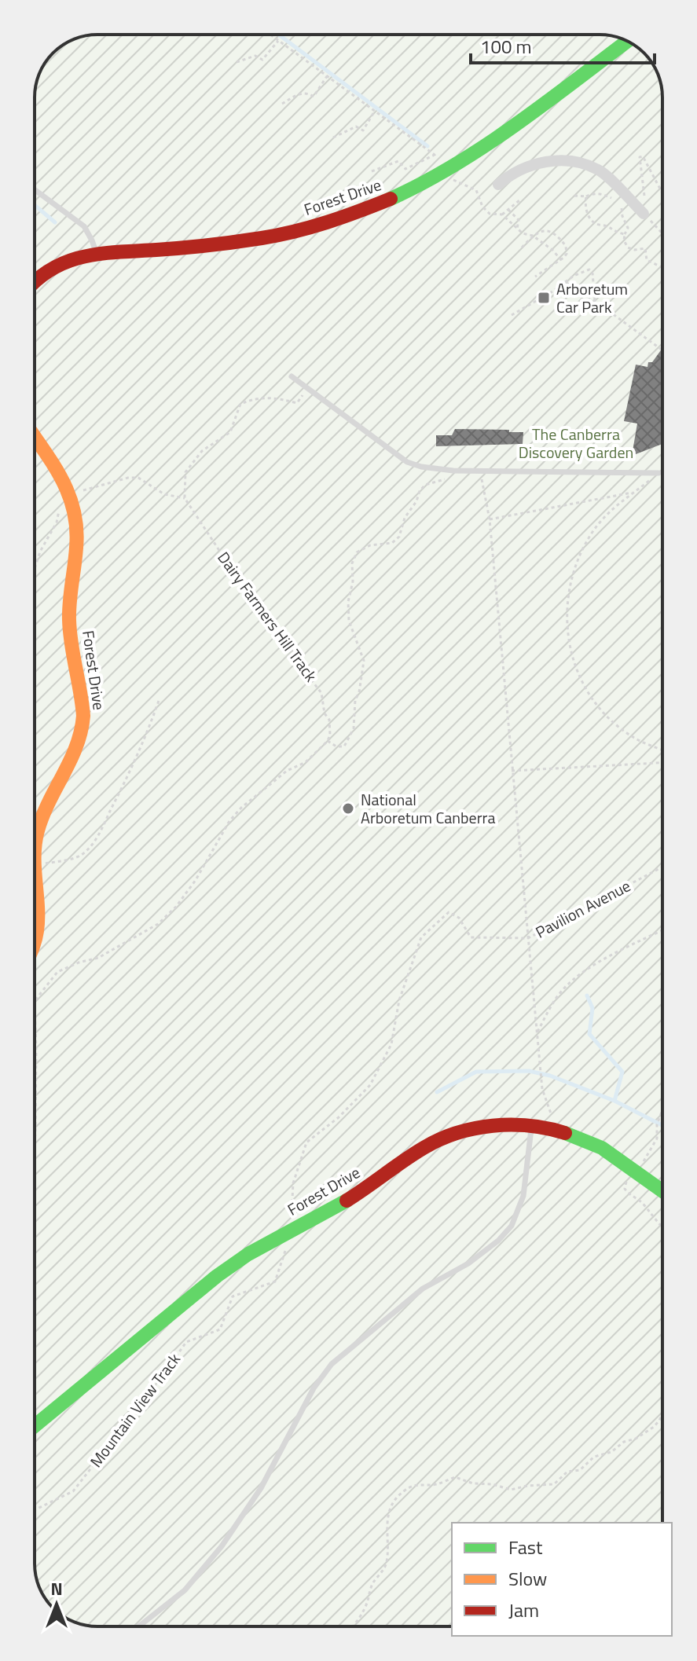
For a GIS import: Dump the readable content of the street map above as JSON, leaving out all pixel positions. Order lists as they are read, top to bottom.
{
  "streets": {
    "street": ["Forest Drive"],
    "path": ["Dairy Farmers Hill Track", "Pavilion Avenue", "Mountain View Track"]
  },
  "crossings": [
    ["Forest Drive", "Mountain View Track"],
    ["Pavilion Avenue", "Mountain View Track"]
  ],
  "parks": ["The Canberra Discovery Garden"],
  "places": {
    "transit": ["Arboretum Car Park"],
    "other": ["National Arboretum Canberra"]
  },
  "legend": ["Fast", "Slow", "Jam"],
  "scale_bar": "100 m",
  "north": "top"
}
